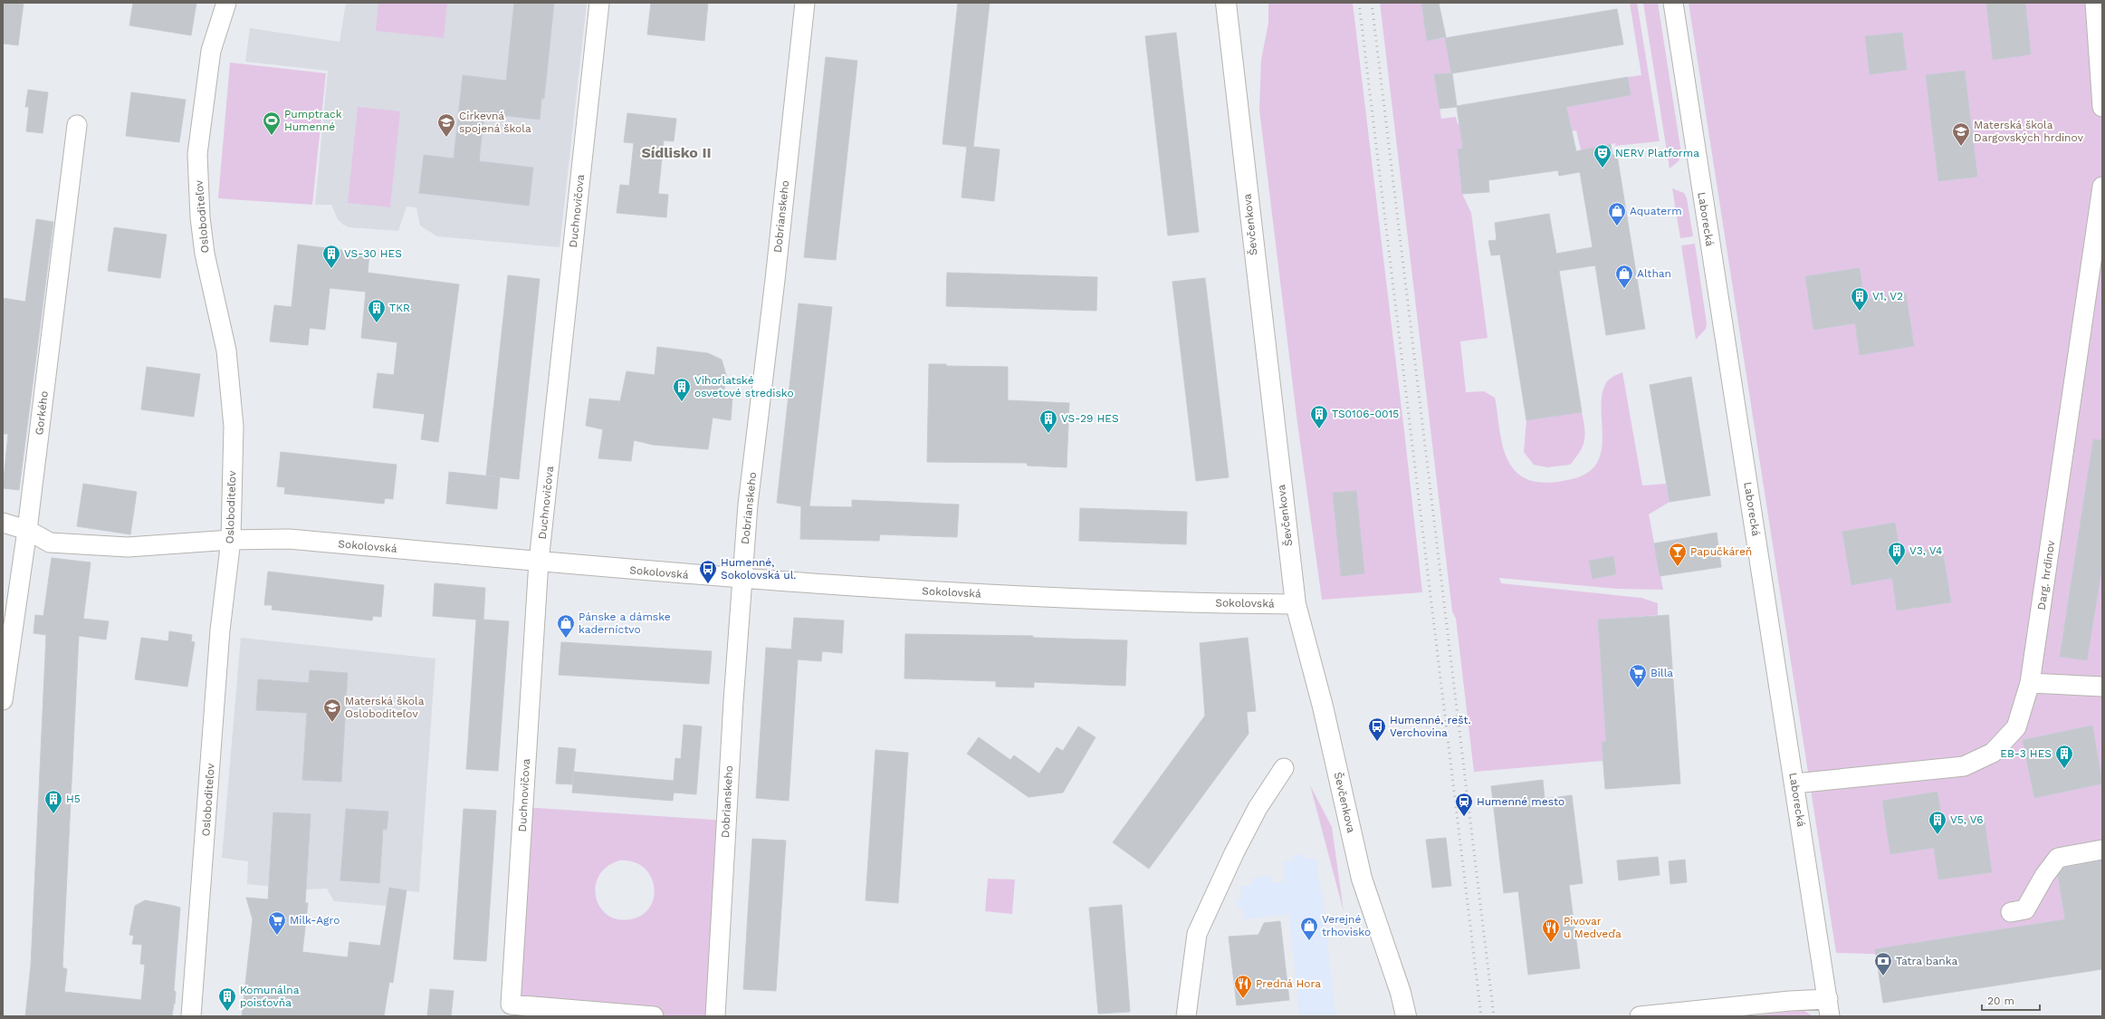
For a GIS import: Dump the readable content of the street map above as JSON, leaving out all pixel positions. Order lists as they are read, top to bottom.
{
  "streets": {
    "main road": ["Ševčenkova"],
    "street": [
      "Duchnovičova",
      "Osloboditeľov",
      "Dobrianskeho",
      "Laborecká",
      "Gorkého",
      "Sokolovská",
      "Darg. hrdinov"
    ]
  },
  "crossings": [
    ["Duchnovičova", "Sokolovská"],
    ["Osloboditeľov", "Sokolovská"],
    ["Dobrianskeho", "Sokolovská"],
    ["Laborecká", "Darg. hrdinov"],
    ["Ševčenkova", "Sokolovská"],
    ["Gorkého", "Sokolovská"]
  ],
  "districts": ["Sídlisko II"],
  "places": {
    "sports": ["Pumptrack Humenné"],
    "school or university": ["Cirkevná spojená škola", "Materská škola Dargovských hrdinov", "Materská škola Osloboditeľov"],
    "theatre": ["NERV Platforma"],
    "shop": [
      "Aquaterm",
      "Althan",
      "Pánske a dámske kaderníctvo",
      "Verejné trhovisko"
    ],
    "building": [
      "VS-30 HES",
      "V1, V2",
      "TKR",
      "Vihorlatské osvetové stredisko",
      "TS0106-0015",
      "VS-29 HES",
      "V3, V4",
      "EB-3 HES",
      "H5",
      "V5, V6",
      "Komunálna poisťovňa"
    ],
    "bar": ["Papučkáreň"],
    "bus stop": ["Humenné, Sokolovská ul.", "Humenné, rešt. Verchovina"],
    "supermarket": ["Billa", "Milk-Agro"],
    "station": ["Humenné mesto"],
    "restaurant": ["Pivovar u Medveďa", "Predná Hora"],
    "bank": ["Tatra banka"]
  },
  "scale_bar": "20 m"
}
